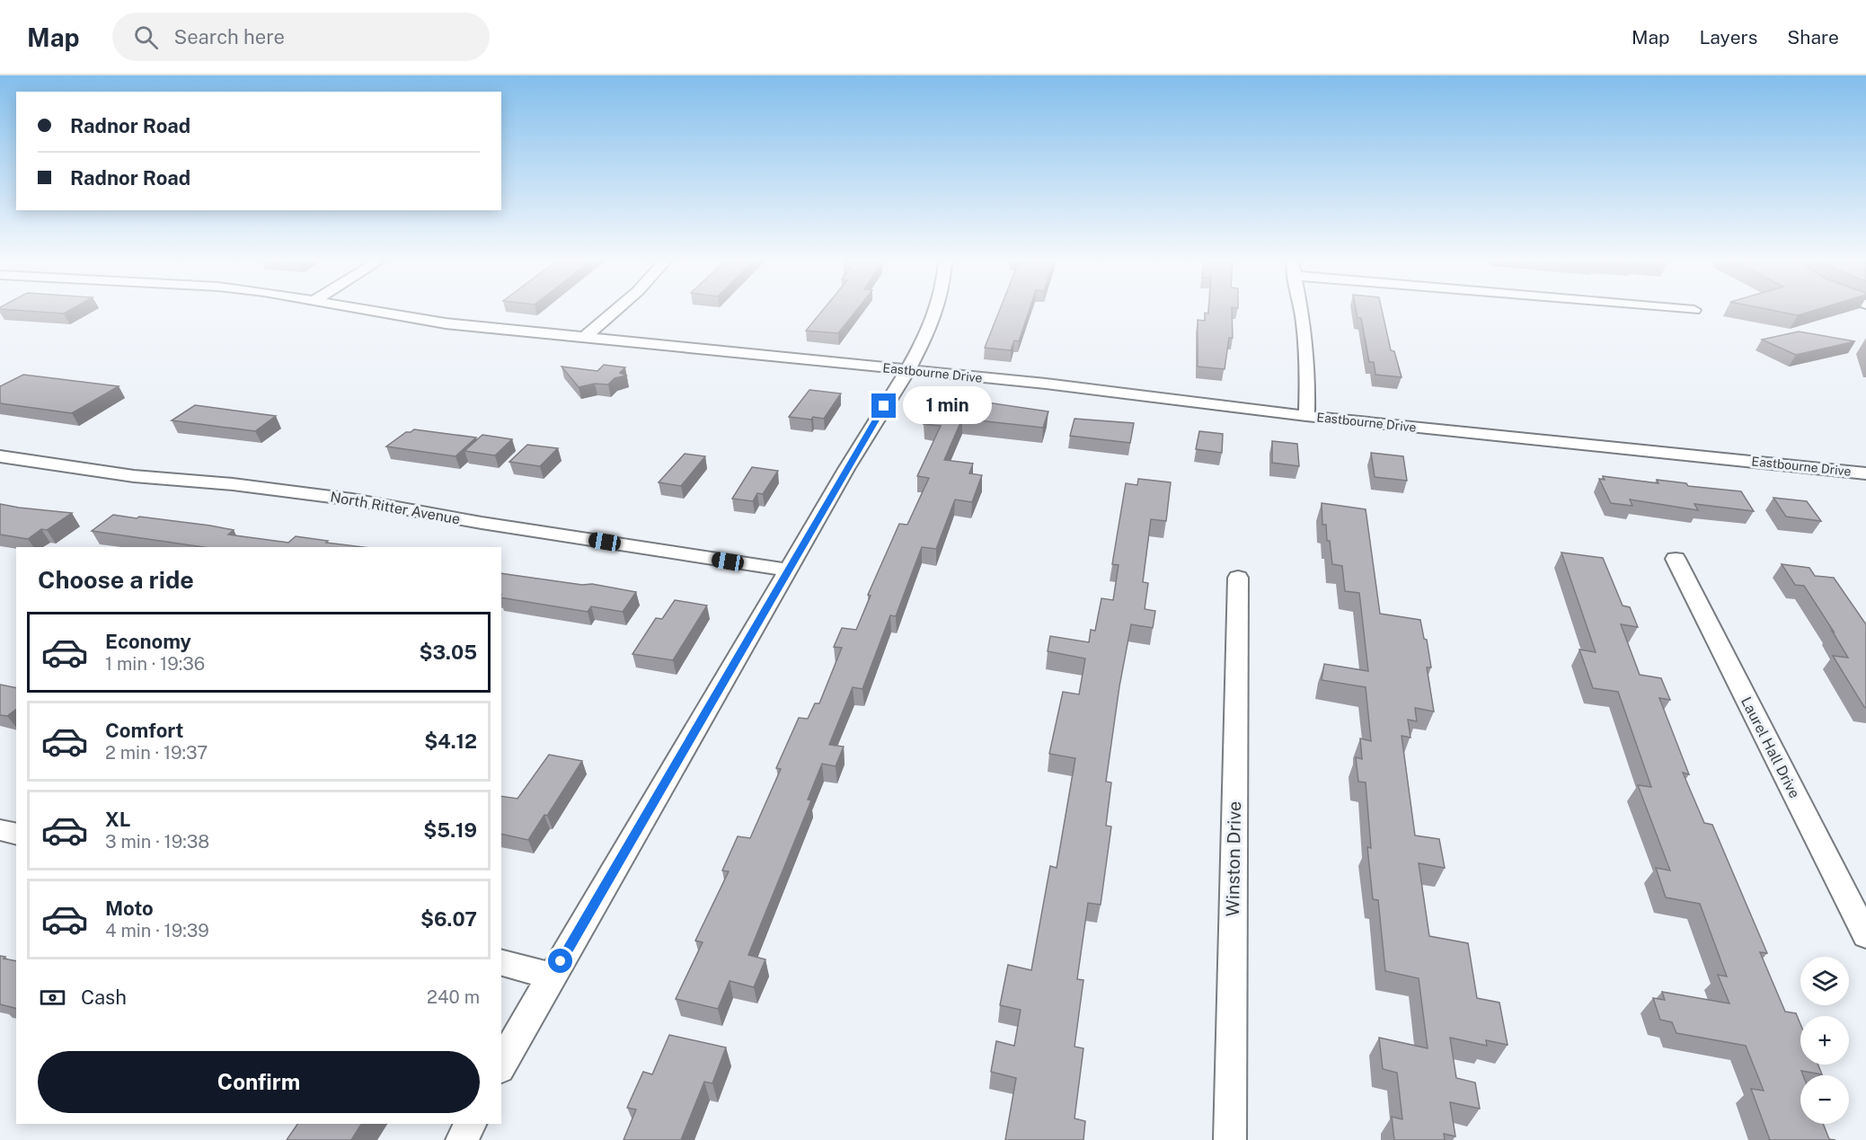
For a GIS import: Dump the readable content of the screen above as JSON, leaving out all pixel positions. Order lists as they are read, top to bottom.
{
  "streets": {
    "street": [
      "Eastbourne Drive",
      "North Ritter Avenue",
      "Laurel Hall Drive",
      "Winston Drive"
    ]
  },
  "page": {
    "header": "Map",
    "search": "Search here",
    "nav": ["Map", "Layers", "Share"],
    "banner": ["Radnor Road", "Radnor Road"],
    "bubble": "1 min",
    "heading": "Choose a ride",
    "list": [
      {
        "name": "Economy",
        "note": "1 min · 19:36",
        "value": "$3.05"
      },
      {
        "name": "Comfort",
        "note": "2 min · 19:37",
        "value": "$4.12"
      },
      {
        "name": "XL",
        "note": "3 min · 19:38",
        "value": "$5.19"
      },
      {
        "name": "Moto",
        "note": "4 min · 19:39",
        "value": "$6.07"
      }
    ],
    "map_buttons": ["+", "−"],
    "pay": ["Cash", "240 m"],
    "buttons": "Confirm"
  }
}
